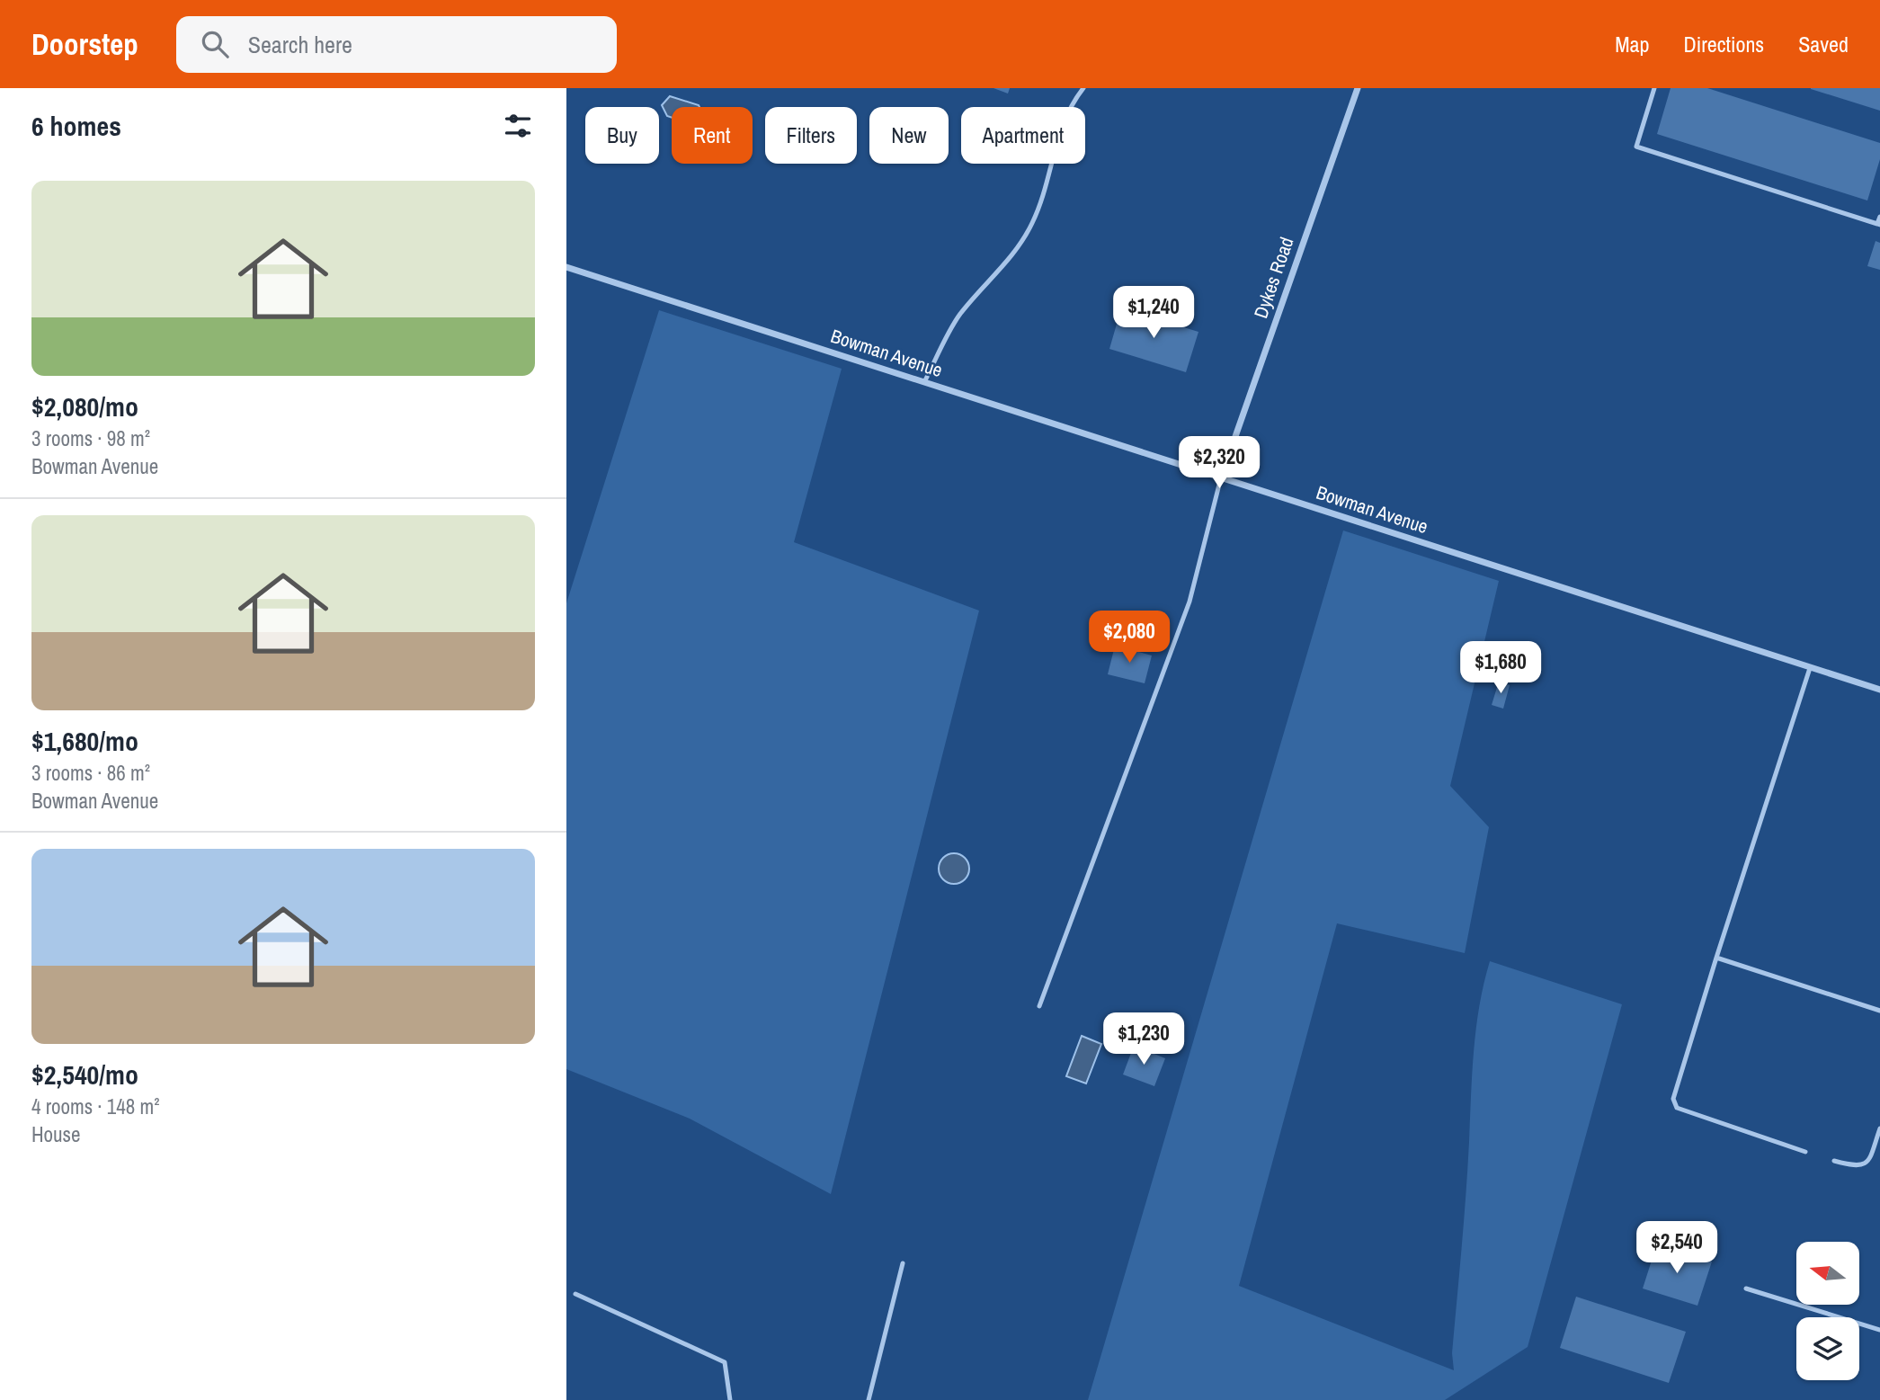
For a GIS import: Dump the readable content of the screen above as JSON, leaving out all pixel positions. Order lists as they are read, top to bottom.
{
  "streets": {
    "street": ["Dykes Road", "Bowman Avenue"]
  },
  "crossings": [
    ["Dykes Road", "Bowman Avenue"]
  ],
  "north": "left",
  "page": {
    "header": "Doorstep",
    "search": "Search here",
    "nav": ["Map", "Directions", "Saved"],
    "heading": "6 homes",
    "chip": [
      "Buy",
      "Rent",
      "Filters",
      "New",
      "Apartment"
    ],
    "list": [
      {
        "name": "$2,080/mo",
        "note": "3 rooms · 98 m² · Bowman Avenue"
      },
      {
        "name": "$1,680/mo",
        "note": "3 rooms · 86 m² · Bowman Avenue"
      },
      {
        "name": "$2,540/mo",
        "note": "4 rooms · 148 m² · House"
      }
    ],
    "price": [
      "$1,240",
      "$2,320",
      "$2,080",
      "$1,680",
      "$1,230",
      "$2,540"
    ]
  }
}
